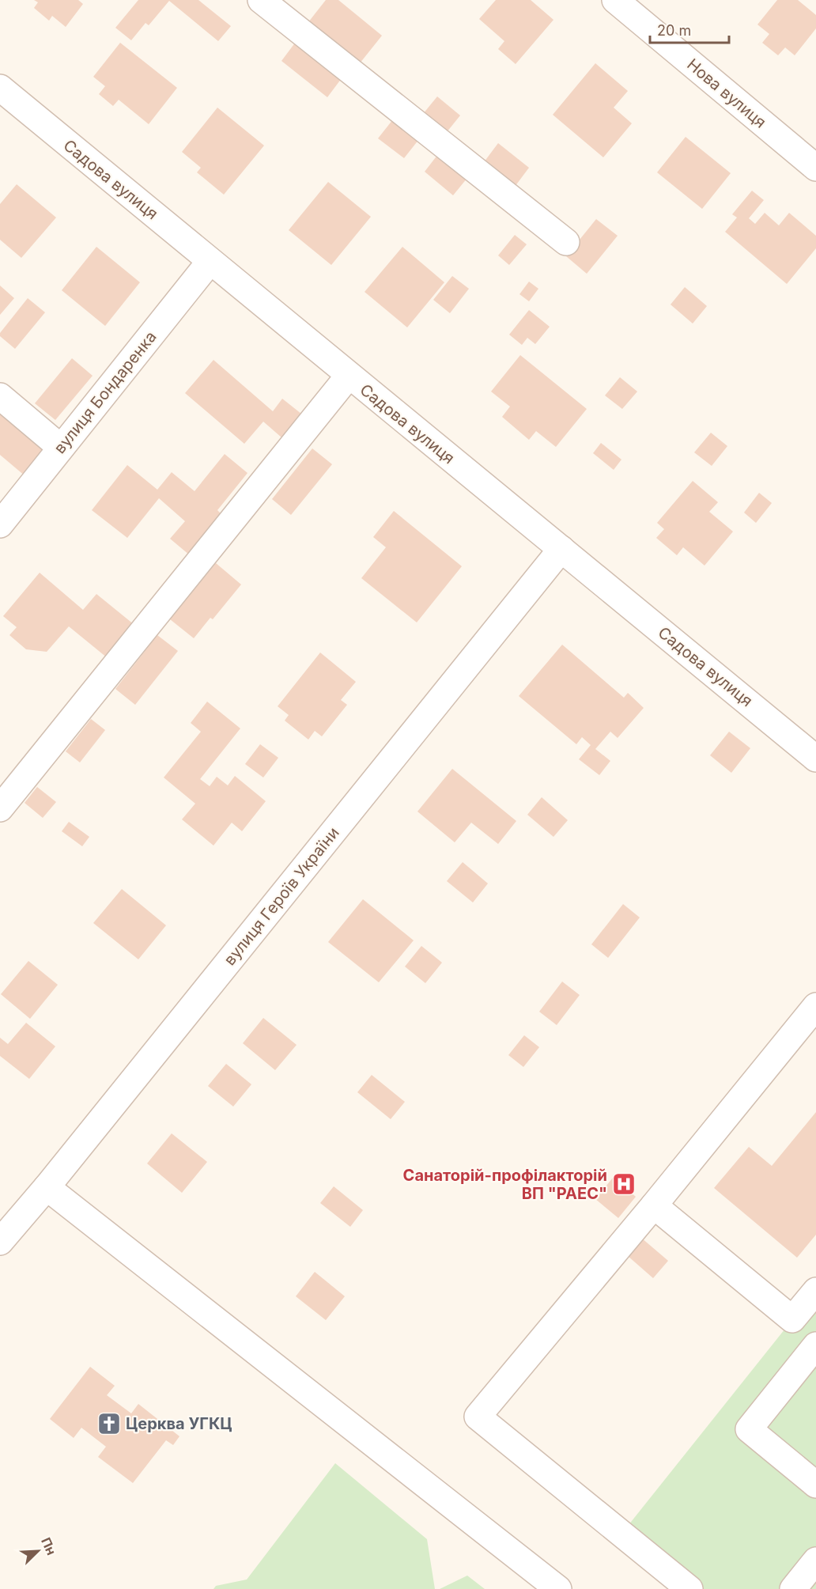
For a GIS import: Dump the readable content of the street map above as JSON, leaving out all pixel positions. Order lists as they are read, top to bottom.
{
  "streets": {
    "street": [
      "Нова вулиця",
      "Садова вулиця",
      "вулиця Бондаренка",
      "вулиця Героїв України"
    ]
  },
  "crossings": [
    ["Садова вулиця", "вулиця Бондаренка"],
    ["Садова вулиця", "вулиця Героїв України"]
  ],
  "places": {
    "hospital": ["Санаторій-профілакторій ВП \"РАЕС\""],
    "church": ["Церква УГКЦ"]
  },
  "scale_bar": "20 m",
  "north": "top right"
}
